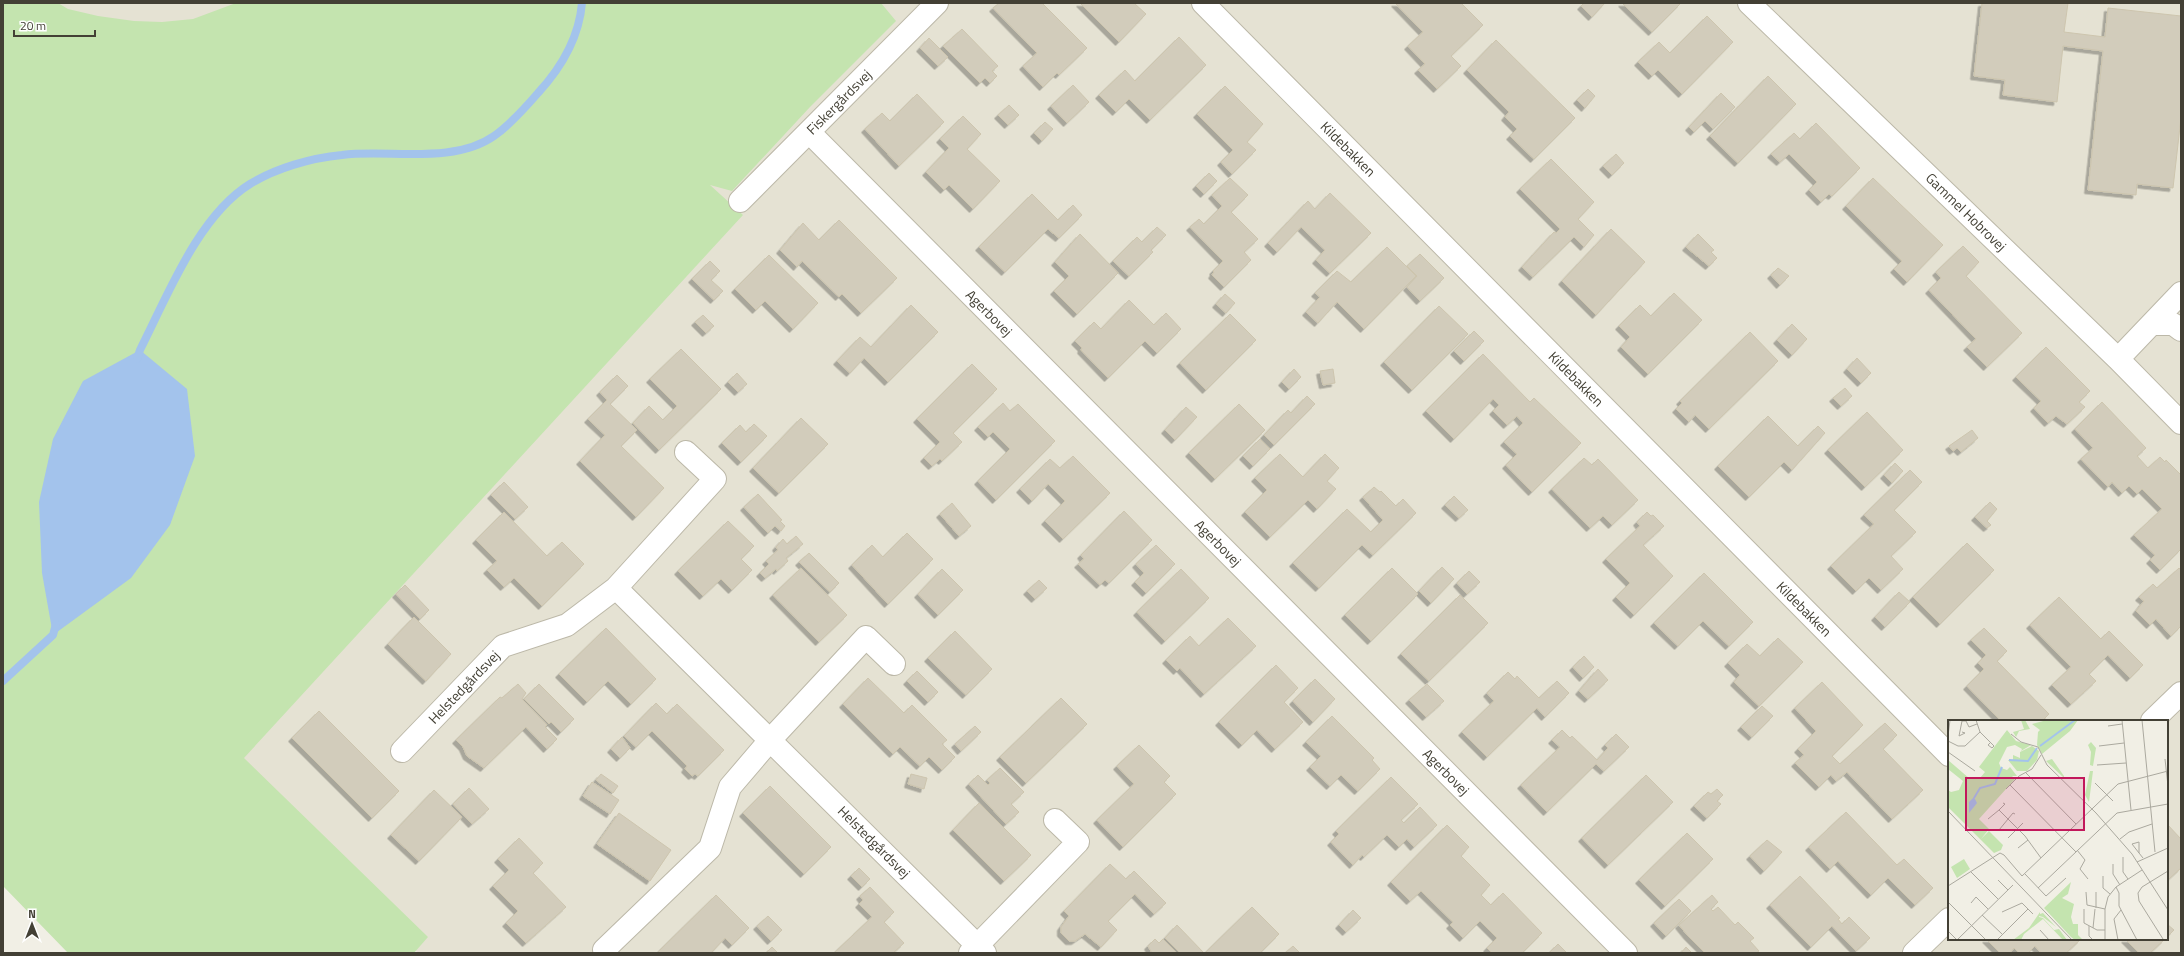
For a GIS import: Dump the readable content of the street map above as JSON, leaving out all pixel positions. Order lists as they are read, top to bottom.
{
  "streets": {
    "street": [
      "Fiskergårdsvej",
      "Kildebakken",
      "Gammel Hobrovej",
      "Agerbovej",
      "Helstedgårdsvej"
    ]
  },
  "crossings": [
    ["Fiskergårdsvej", "Agerbovej"]
  ],
  "scale_bar": "20 m",
  "north": "top"
}
